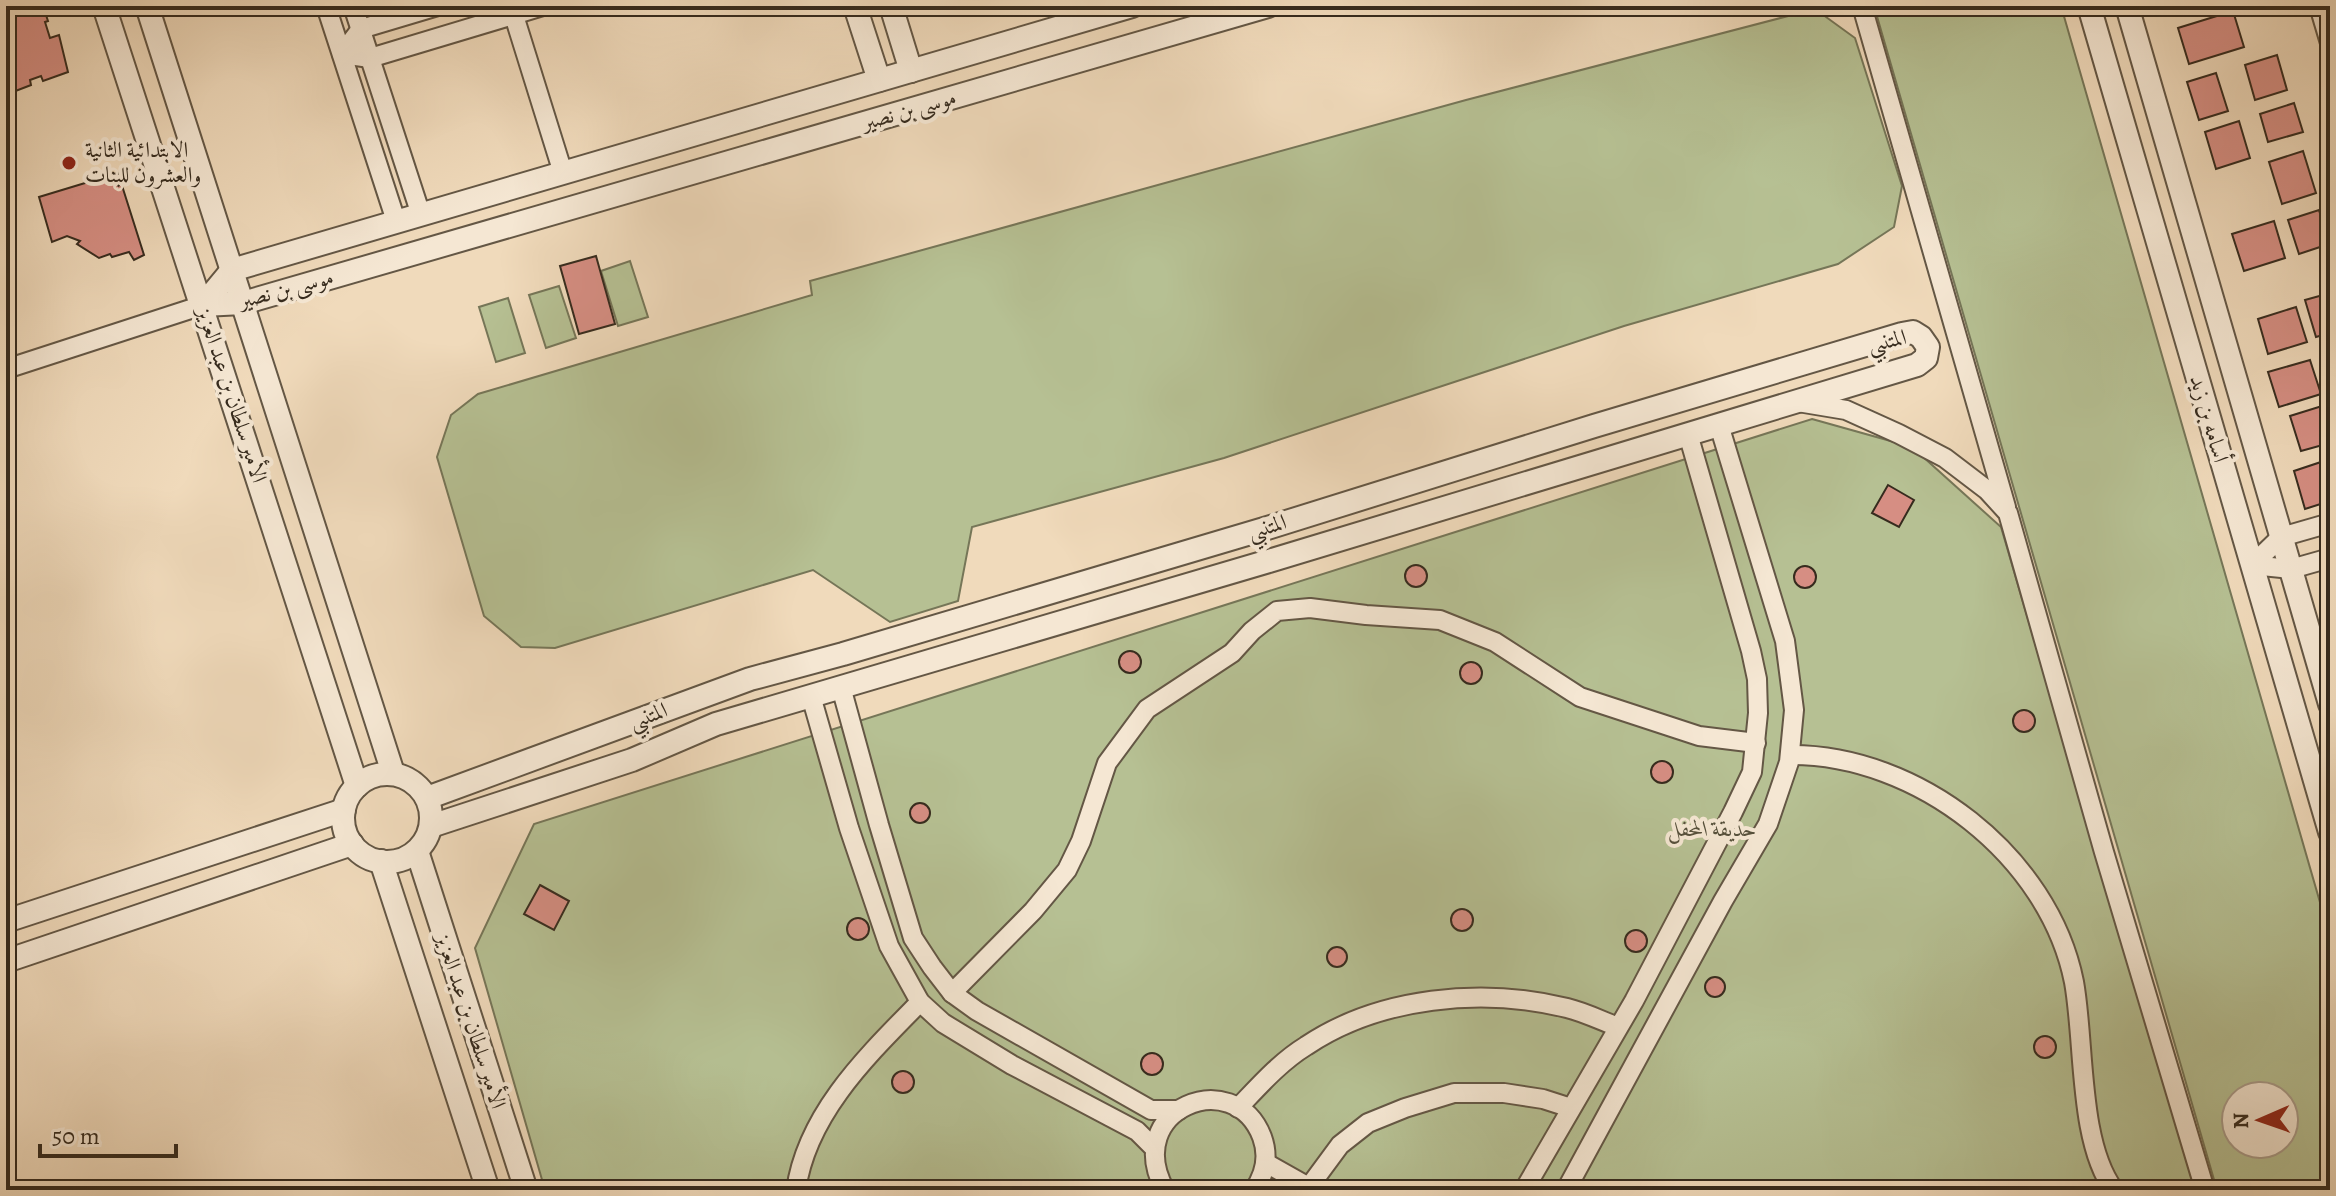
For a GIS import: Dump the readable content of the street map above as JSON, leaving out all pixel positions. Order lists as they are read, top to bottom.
{
  "streets": {
    "street": [
      "موسى بن نصير",
      "المتنبي",
      "الأمير سلطان بن عبد العزيز",
      "أسامه بن زيد"
    ]
  },
  "crossings": [
    ["موسى بن نصير", "الأمير سلطان بن عبد العزيز"],
    ["المتنبي", "الأمير سلطان بن عبد العزيز"]
  ],
  "parks": ["حديقة المحفل"],
  "places": ["الابتدائية الثانية والعشرون للبنات"],
  "scale_bar": "50 m",
  "north": "left"
}
